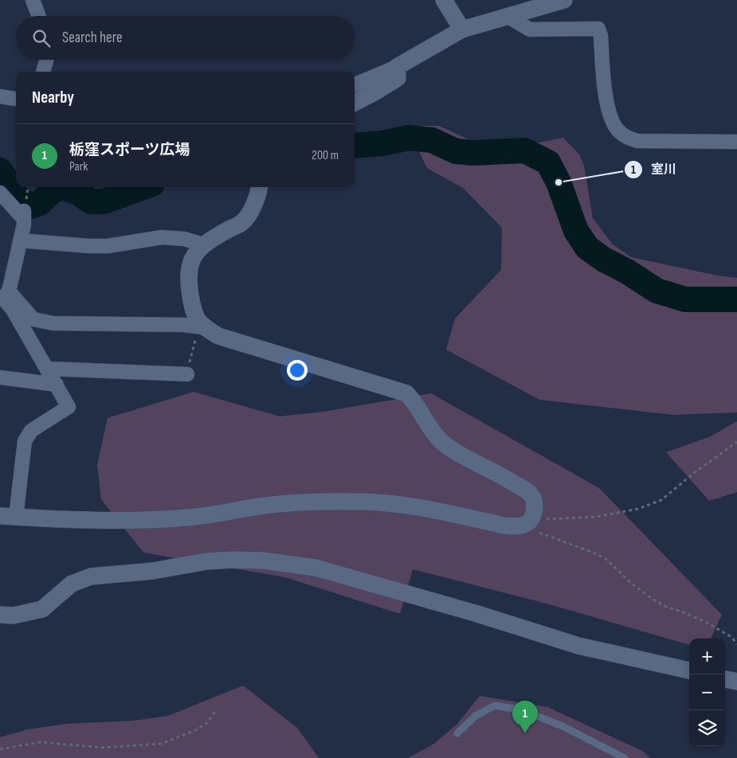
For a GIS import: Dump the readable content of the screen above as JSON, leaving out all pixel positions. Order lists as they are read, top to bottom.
{
  "places": ["室川"],
  "page": {
    "search": "Search here",
    "heading": "Nearby",
    "list": [
      {
        "mark": "1",
        "name": "栃窪スポーツ広場",
        "note": "Park",
        "value": "200 m"
      }
    ],
    "map_buttons": ["+", "−"],
    "pins": "1"
  }
}
